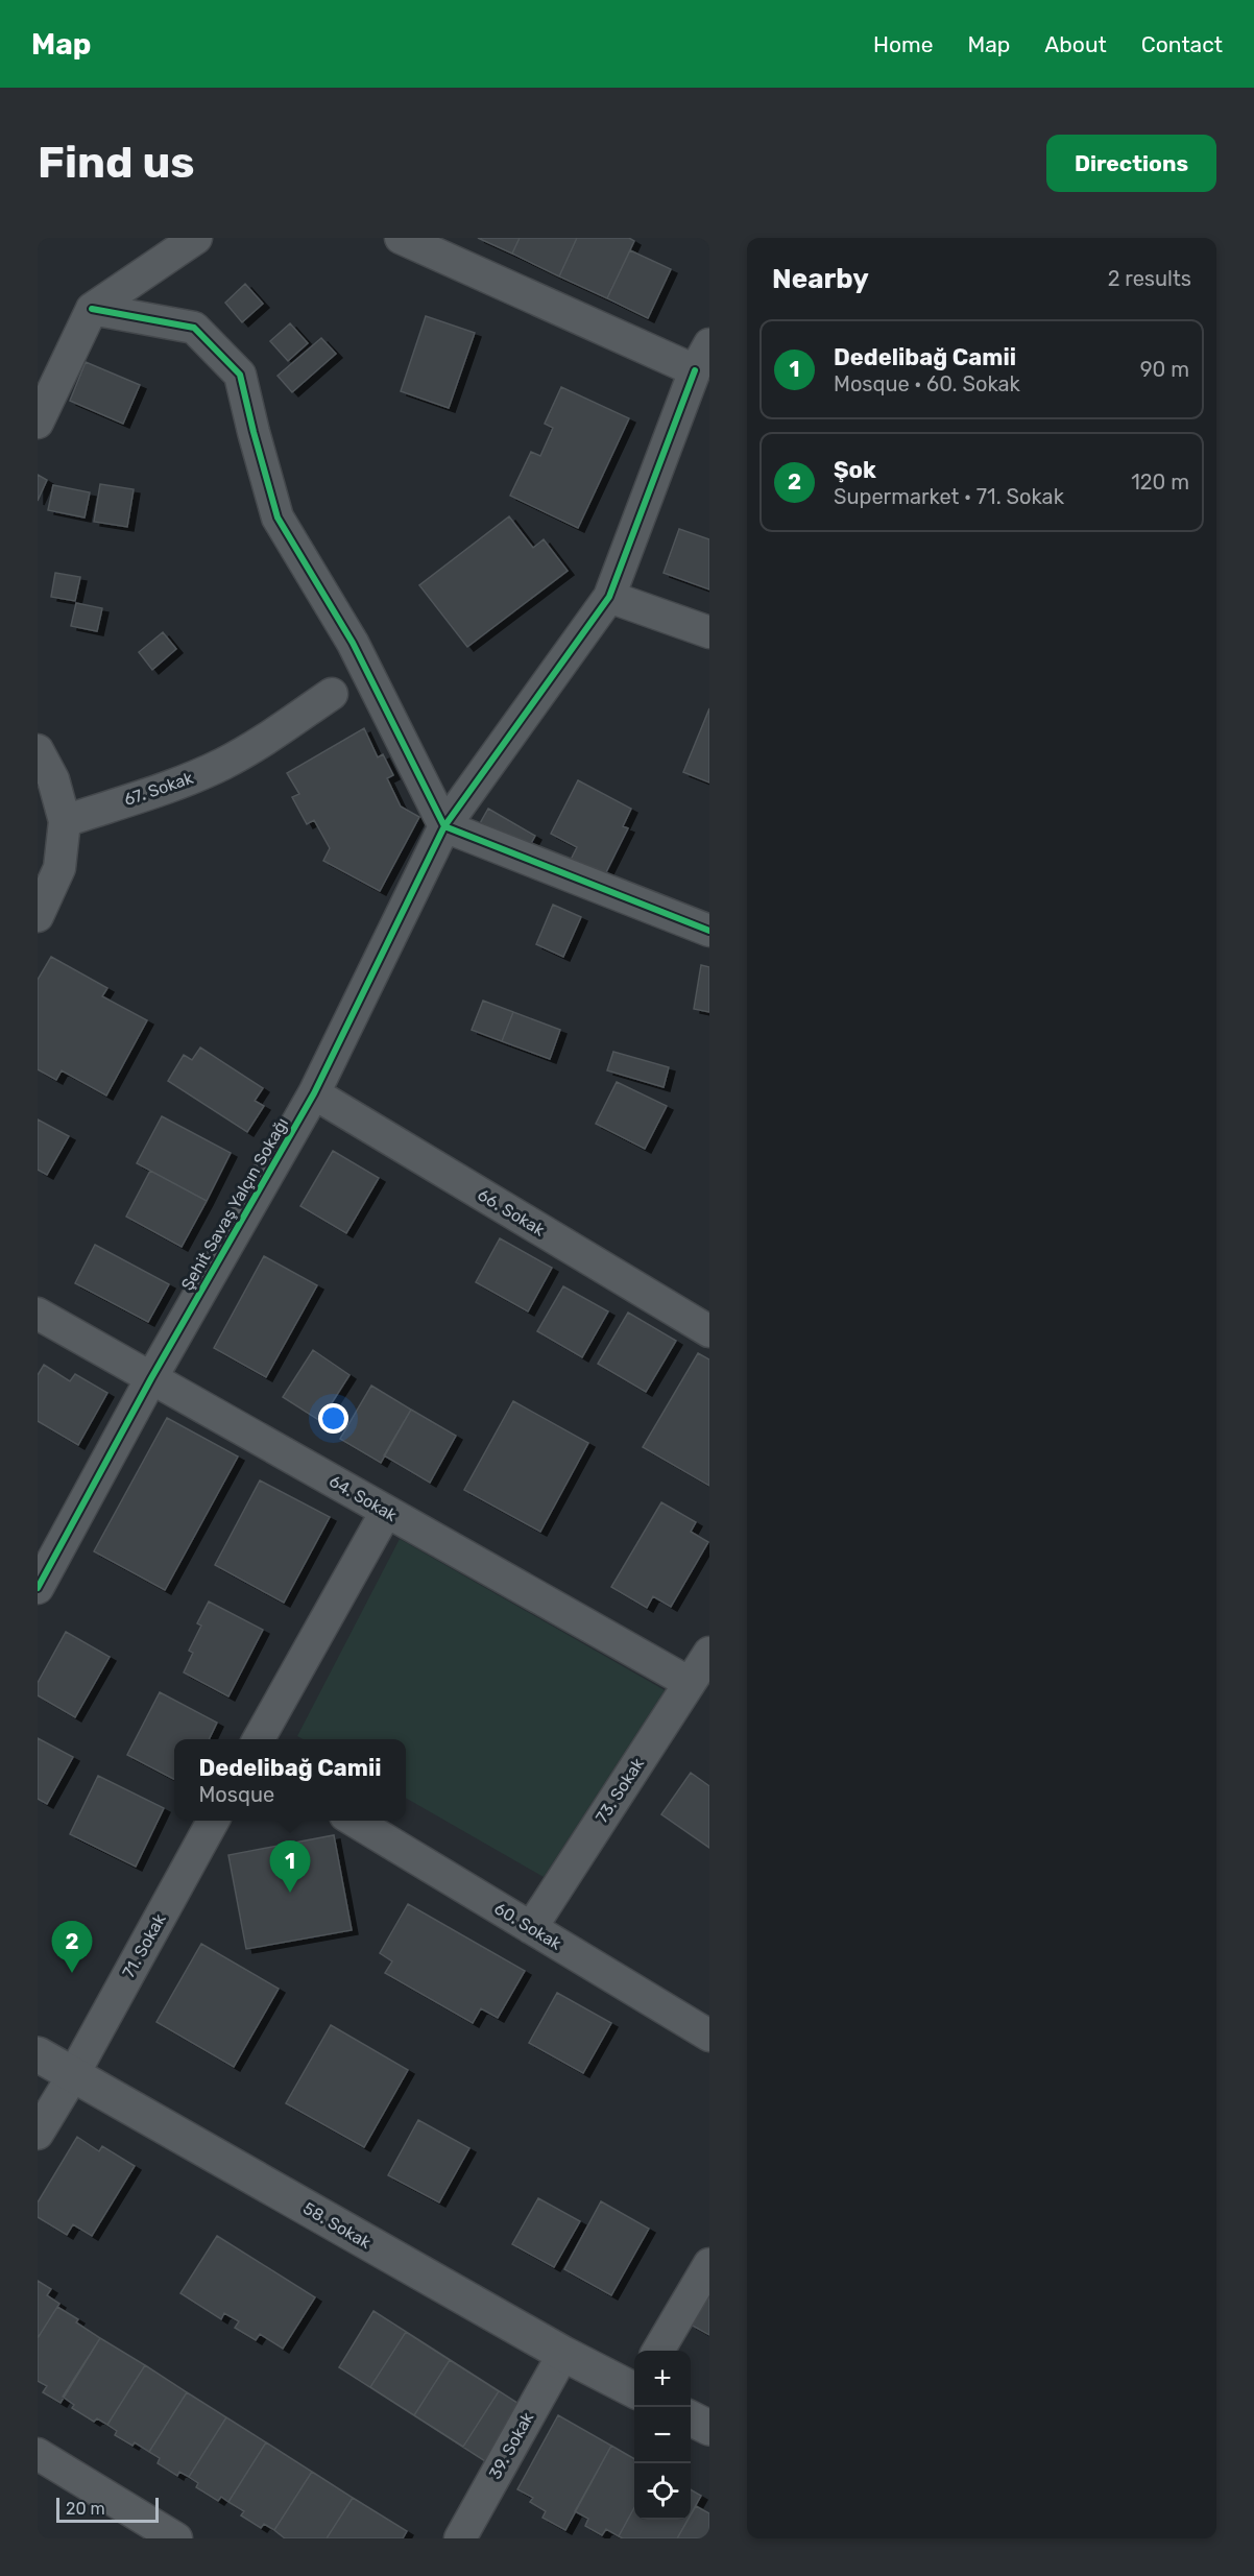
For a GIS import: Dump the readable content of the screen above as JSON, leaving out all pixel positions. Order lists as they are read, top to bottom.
{
  "streets": {
    "street": [
      "67. Sokak",
      "Şehit Savaş Yalçın Sokağı",
      "66. Sokak",
      "64. Sokak",
      "73. Sokak",
      "60. Sokak",
      "71. Sokak",
      "58. Sokak",
      "39. Sokak"
    ]
  },
  "crossings": [
    ["Şehit Savaş Yalçın Sokağı", "66. Sokak"],
    ["Şehit Savaş Yalçın Sokağı", "64. Sokak"],
    ["64. Sokak", "73. Sokak"],
    ["73. Sokak", "60. Sokak"],
    ["71. Sokak", "58. Sokak"],
    ["58. Sokak", "39. Sokak"]
  ],
  "scale_bar": "20 m",
  "page": {
    "header": "Map",
    "nav": [
      "Home",
      "Map",
      "About",
      "Contact"
    ],
    "buttons": "Directions",
    "title": "Find us",
    "heading": ["Nearby", "2 results"],
    "list": [
      {
        "mark": "1",
        "name": "Dedelibağ Camii",
        "note": "Mosque · 60. Sokak",
        "value": "90 m"
      },
      {
        "mark": "2",
        "name": "Şok",
        "note": "Supermarket · 71. Sokak",
        "value": "120 m"
      }
    ],
    "popup": ["Dedelibağ Camii", "Mosque"],
    "pins": ["1", "2"],
    "map_buttons": ["+", "−"],
    "scale": "20 m"
  }
}
